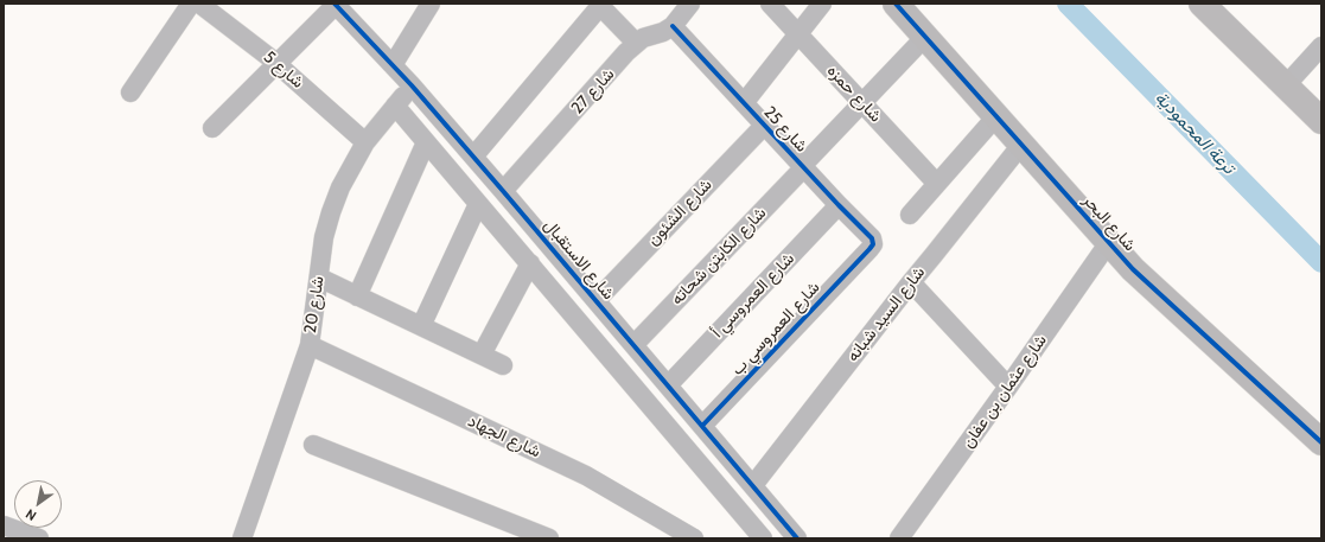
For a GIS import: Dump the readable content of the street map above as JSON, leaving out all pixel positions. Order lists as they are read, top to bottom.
{
  "streets": {
    "street": [
      "شارع 5",
      "شارع 27",
      "شارع حمزه",
      "شارع 25",
      "شارع الشئون",
      "شارع البحر",
      "شارع الكابتن شحاته",
      "شارع الاستقبال",
      "شارع العمروسي أ",
      "شارع 20",
      "شارع السيد شبانه",
      "شارع العمروسي ب",
      "شارع عثمان بن عفان",
      "شارع الجهاد"
    ]
  },
  "crossings": [
    ["شارع 5", "شارع 20"],
    ["شارع 27", "شارع 25"],
    ["شارع 27", "شارع الاستقبال"],
    ["شارع حمزه", "شارع الكابتن شحاته"],
    ["شارع 25", "شارع الشئون"],
    ["شارع 25", "شارع الكابتن شحاته"],
    ["شارع 25", "شارع العمروسي أ"],
    ["شارع 25", "شارع العمروسي ب"],
    ["شارع الشئون", "شارع الاستقبال"],
    ["شارع البحر", "شارع الكابتن شحاته"],
    ["شارع البحر", "شارع السيد شبانه"],
    ["شارع البحر", "شارع عثمان بن عفان"],
    ["شارع الكابتن شحاته", "شارع الاستقبال"],
    ["شارع الاستقبال", "شارع العمروسي أ"],
    ["شارع الاستقبال", "شارع 20"],
    ["شارع الاستقبال", "شارع السيد شبانه"],
    ["شارع الاستقبال", "شارع العمروسي ب"],
    ["شارع 20", "شارع الجهاد"]
  ],
  "water": ["ترعة المحمودية"],
  "north": "bottom left"
}
